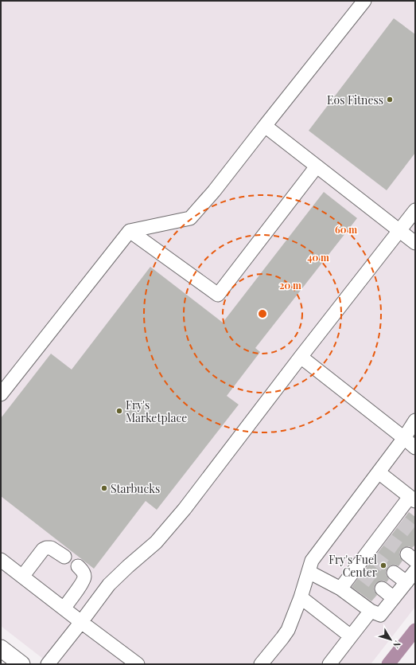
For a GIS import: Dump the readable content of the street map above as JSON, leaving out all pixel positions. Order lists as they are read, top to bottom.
{
  "places": [
    "Eos Fitness",
    "Fry's Marketplace",
    "Starbucks",
    "Fry's Fuel Center"
  ],
  "north": "bottom right",
  "rings": ["60 m", "40 m", "20 m"]
}
